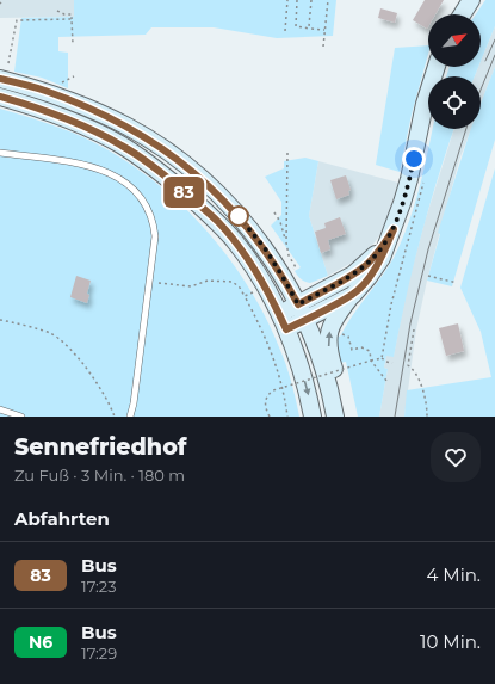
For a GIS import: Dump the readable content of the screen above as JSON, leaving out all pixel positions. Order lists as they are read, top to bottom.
{
  "lines": ["bus line 83"],
  "north": "top right",
  "page": {
    "on_map": "83",
    "heading": [
      ["Sennefriedhof", "Zu Fuß · 3 Min. · 180 m"],
      "Abfahrten"
    ],
    "list": [
      {
        "mark": "83",
        "name": "Bus",
        "note": "17:23",
        "value": "4 Min."
      },
      {
        "mark": "N6",
        "name": "Bus",
        "note": "17:29",
        "value": "10 Min."
      }
    ]
  }
}
